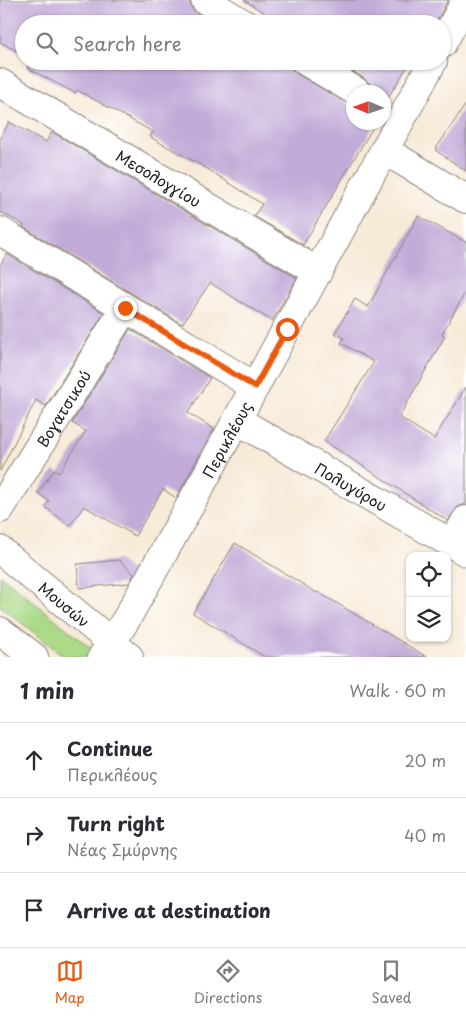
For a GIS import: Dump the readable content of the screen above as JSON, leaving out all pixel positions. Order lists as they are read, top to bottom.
{
  "streets": {
    "street": [
      "Μεσολογγίου",
      "Βογατσικού",
      "Περικλέους",
      "Πολυγύρου",
      "Μουσών"
    ]
  },
  "crossings": [
    ["Μεσολογγίου", "Περικλέους"],
    ["Περικλέους", "Πολυγύρου"],
    ["Περικλέους", "Μουσών"]
  ],
  "north": "left",
  "page": {
    "search": "Search here",
    "heading": ["1 min", "Walk · 60 m"],
    "list": [
      ["Continue", "Περικλέους", "20 m"],
      ["Turn right", "Νέας Σμύρνης", "40 m"],
      "Arrive at destination"
    ],
    "nav": ["Map", "Directions", "Saved"]
  }
}
